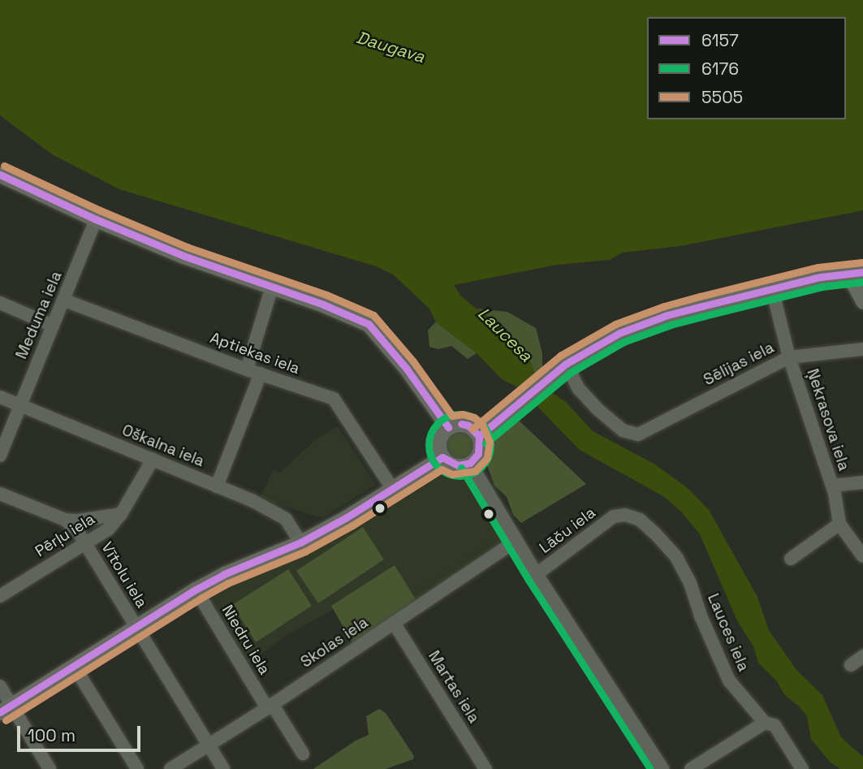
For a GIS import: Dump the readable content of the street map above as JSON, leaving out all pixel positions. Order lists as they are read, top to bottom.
{
  "streets": {
    "street": [
      "Meduma iela",
      "Aptiekas iela",
      "Sēlijas iela",
      "Ņekrasova iela",
      "Oškalna iela",
      "Lāču iela",
      "Pērļu iela",
      "Vītolu iela",
      "Lauces iela",
      "Niedru iela",
      "Skolas iela",
      "Martas iela"
    ]
  },
  "crossings": [
    ["Meduma iela", "Aptiekas iela"],
    ["Meduma iela", "Oškalna iela"],
    ["Sēlijas iela", "Ņekrasova iela"],
    ["Oškalna iela", "Pērļu iela"],
    ["Lāču iela", "Lauces iela"],
    ["Pērļu iela", "Vītolu iela"],
    ["Vītolu iela", "Skolas iela"],
    ["Niedru iela", "Skolas iela"],
    ["Skolas iela", "Martas iela"]
  ],
  "water": ["Daugava", "Laucesa"],
  "lines": ["transit line 5505", "transit line 6157", "transit line 6176"],
  "legend": ["6157", "6176", "5505"],
  "scale_bar": "100 m"
}
